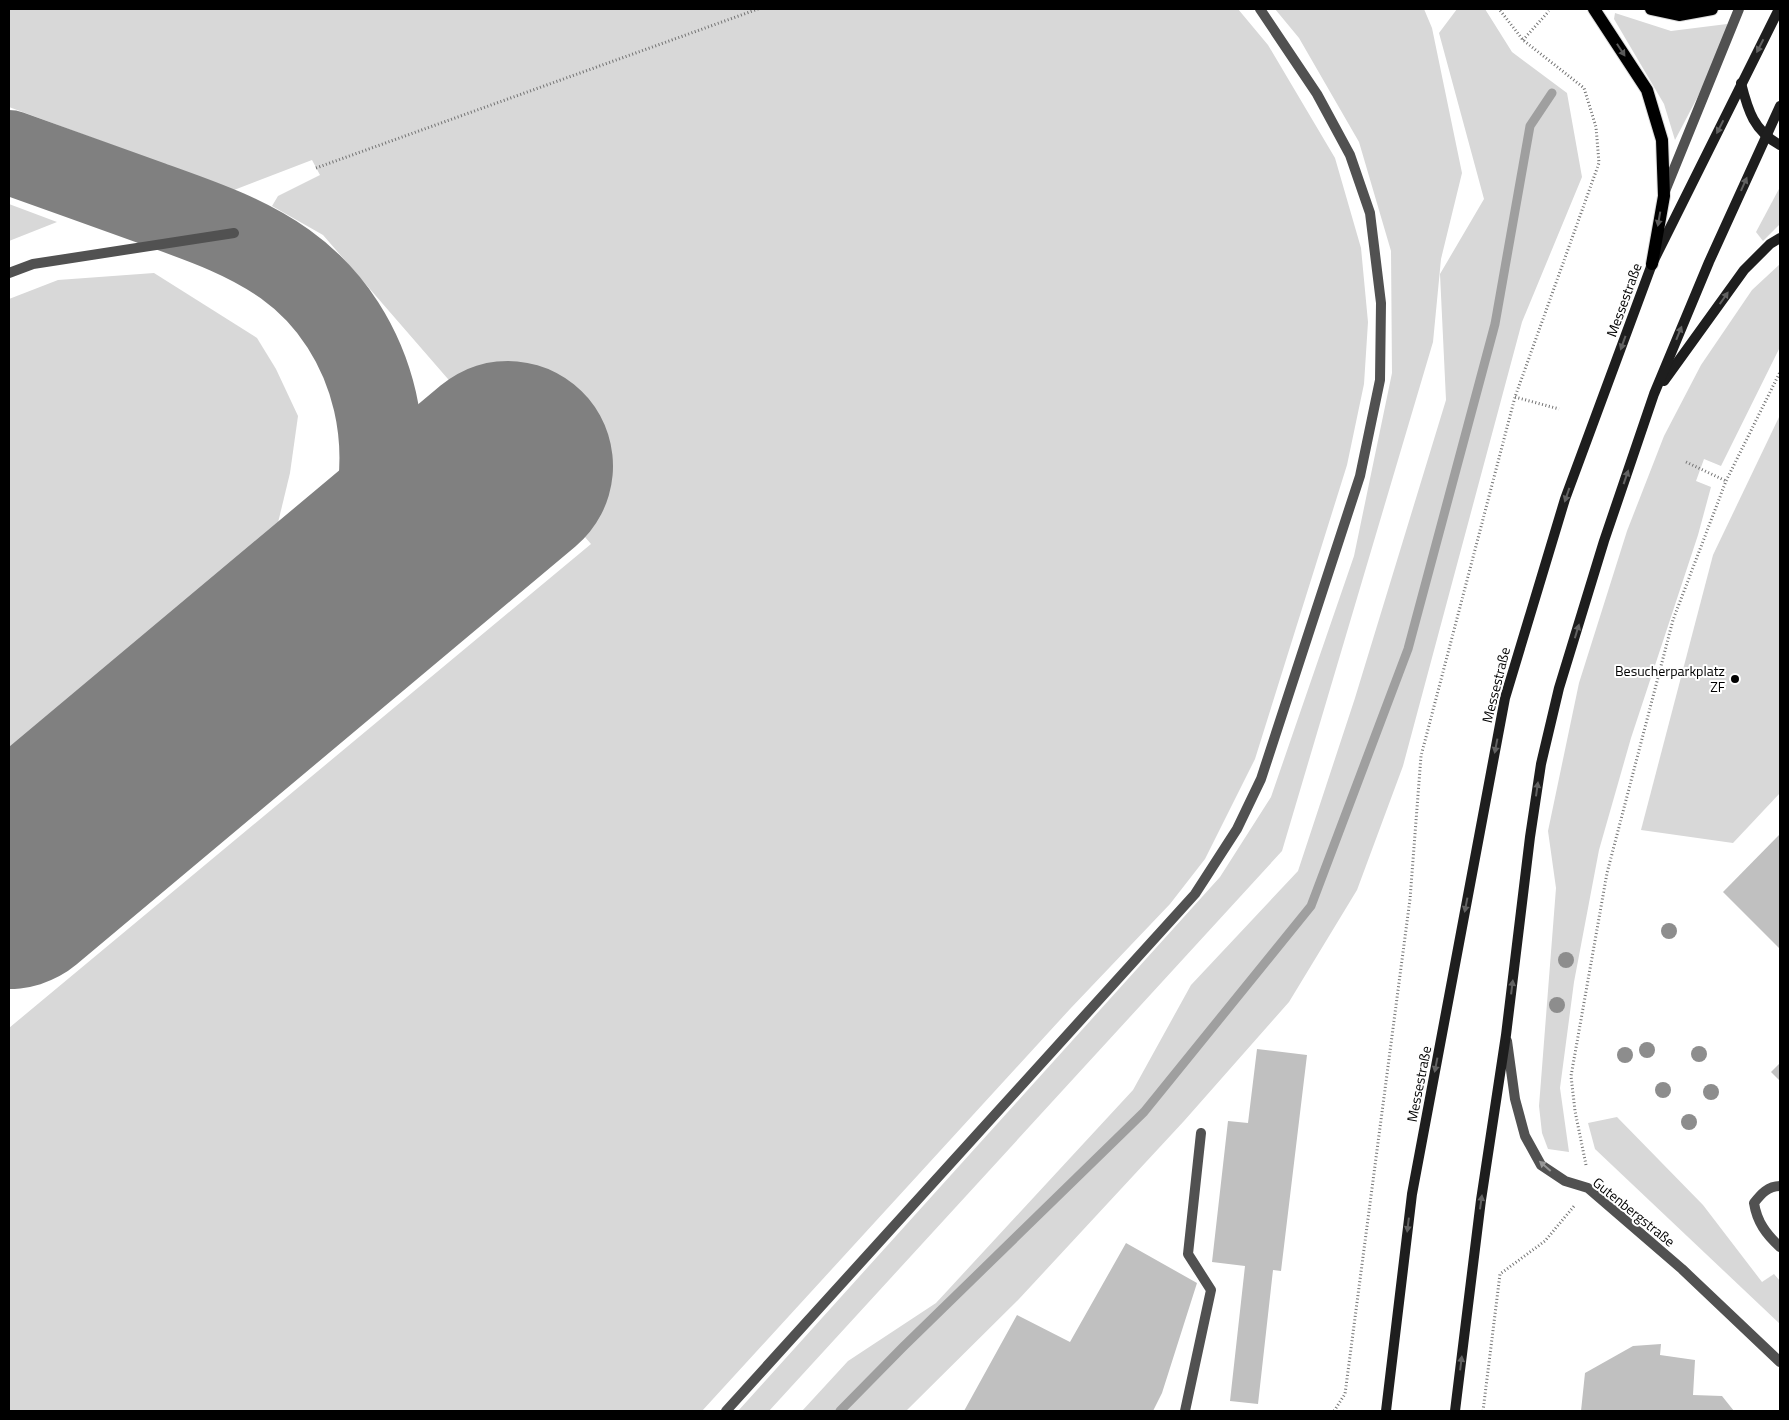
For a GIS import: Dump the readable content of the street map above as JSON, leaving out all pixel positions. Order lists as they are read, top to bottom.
{
  "streets": {
    "street": ["Messestraße", "Gutenbergstraße"]
  },
  "one_way": ["Gutenbergstraße"],
  "places": ["Besucherparkplatz ZF"]
}
